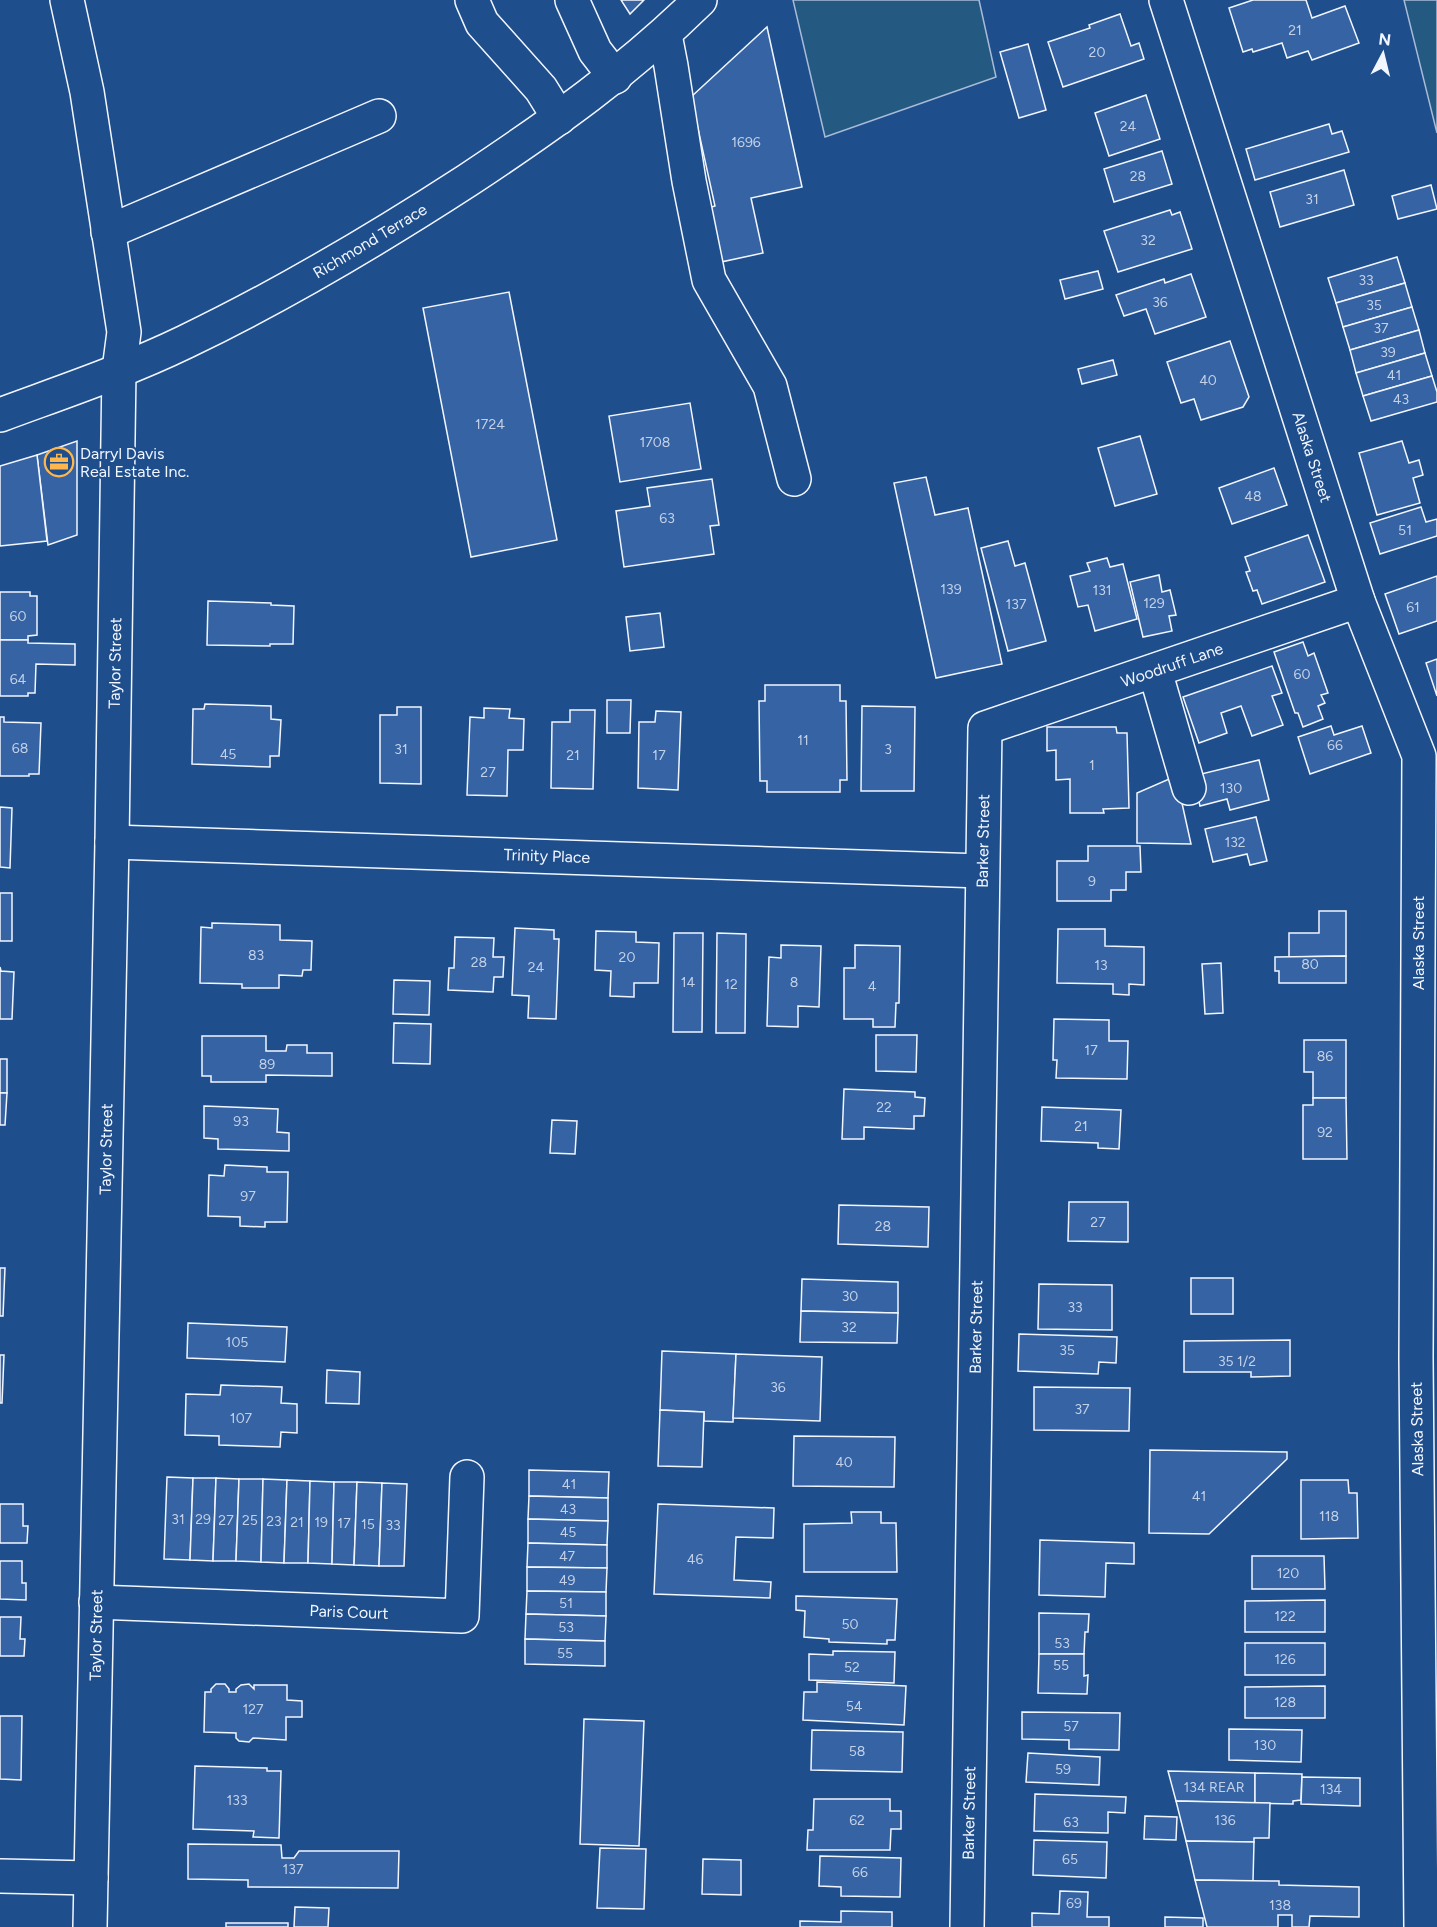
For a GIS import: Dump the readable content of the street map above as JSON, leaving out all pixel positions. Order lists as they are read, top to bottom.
{
  "streets": {
    "street": [
      "Richmond Terrace",
      "Alaska Street",
      "Taylor Street",
      "Woodruff Lane",
      "Barker Street",
      "Trinity Place",
      "Paris Court"
    ]
  },
  "crossings": [
    ["Richmond Terrace", "Taylor Street"],
    ["Alaska Street", "Woodruff Lane"],
    ["Taylor Street", "Trinity Place"],
    ["Taylor Street", "Paris Court"],
    ["Woodruff Lane", "Barker Street"],
    ["Barker Street", "Trinity Place"]
  ],
  "places": {
    "office": ["Darryl Davis Real Estate Inc."]
  },
  "house_numbers": [
    "21",
    "20",
    "24",
    "1696",
    "28",
    "31",
    "32",
    "33",
    "36",
    "35",
    "37",
    "39",
    "41",
    "40",
    "43",
    "1724",
    "1708",
    "48",
    "63",
    "51",
    "139",
    "131",
    "129",
    "137",
    "61",
    "60",
    "60",
    "64",
    "11",
    "66",
    "68",
    "31",
    "3",
    "45",
    "21",
    "17",
    "1",
    "27",
    "130",
    "132",
    "9",
    "83",
    "20",
    "28",
    "80",
    "13",
    "24",
    "14",
    "8",
    "12",
    "4",
    "17",
    "86",
    "89",
    "22",
    "93",
    "21",
    "92",
    "97",
    "27",
    "28",
    "30",
    "33",
    "32",
    "105",
    "35",
    "35 1/2",
    "36",
    "37",
    "107",
    "40",
    "41",
    "41",
    "43",
    "118",
    "31",
    "29",
    "27",
    "25",
    "23",
    "21",
    "19",
    "17",
    "15",
    "33",
    "45",
    "47",
    "46",
    "120",
    "49",
    "51",
    "122",
    "50",
    "53",
    "53",
    "55",
    "126",
    "55",
    "52",
    "128",
    "54",
    "127",
    "57",
    "130",
    "58",
    "59",
    "134 REAR",
    "134",
    "133",
    "62",
    "136",
    "63",
    "65",
    "137",
    "66",
    "69",
    "138"
  ],
  "north": "top"
}
